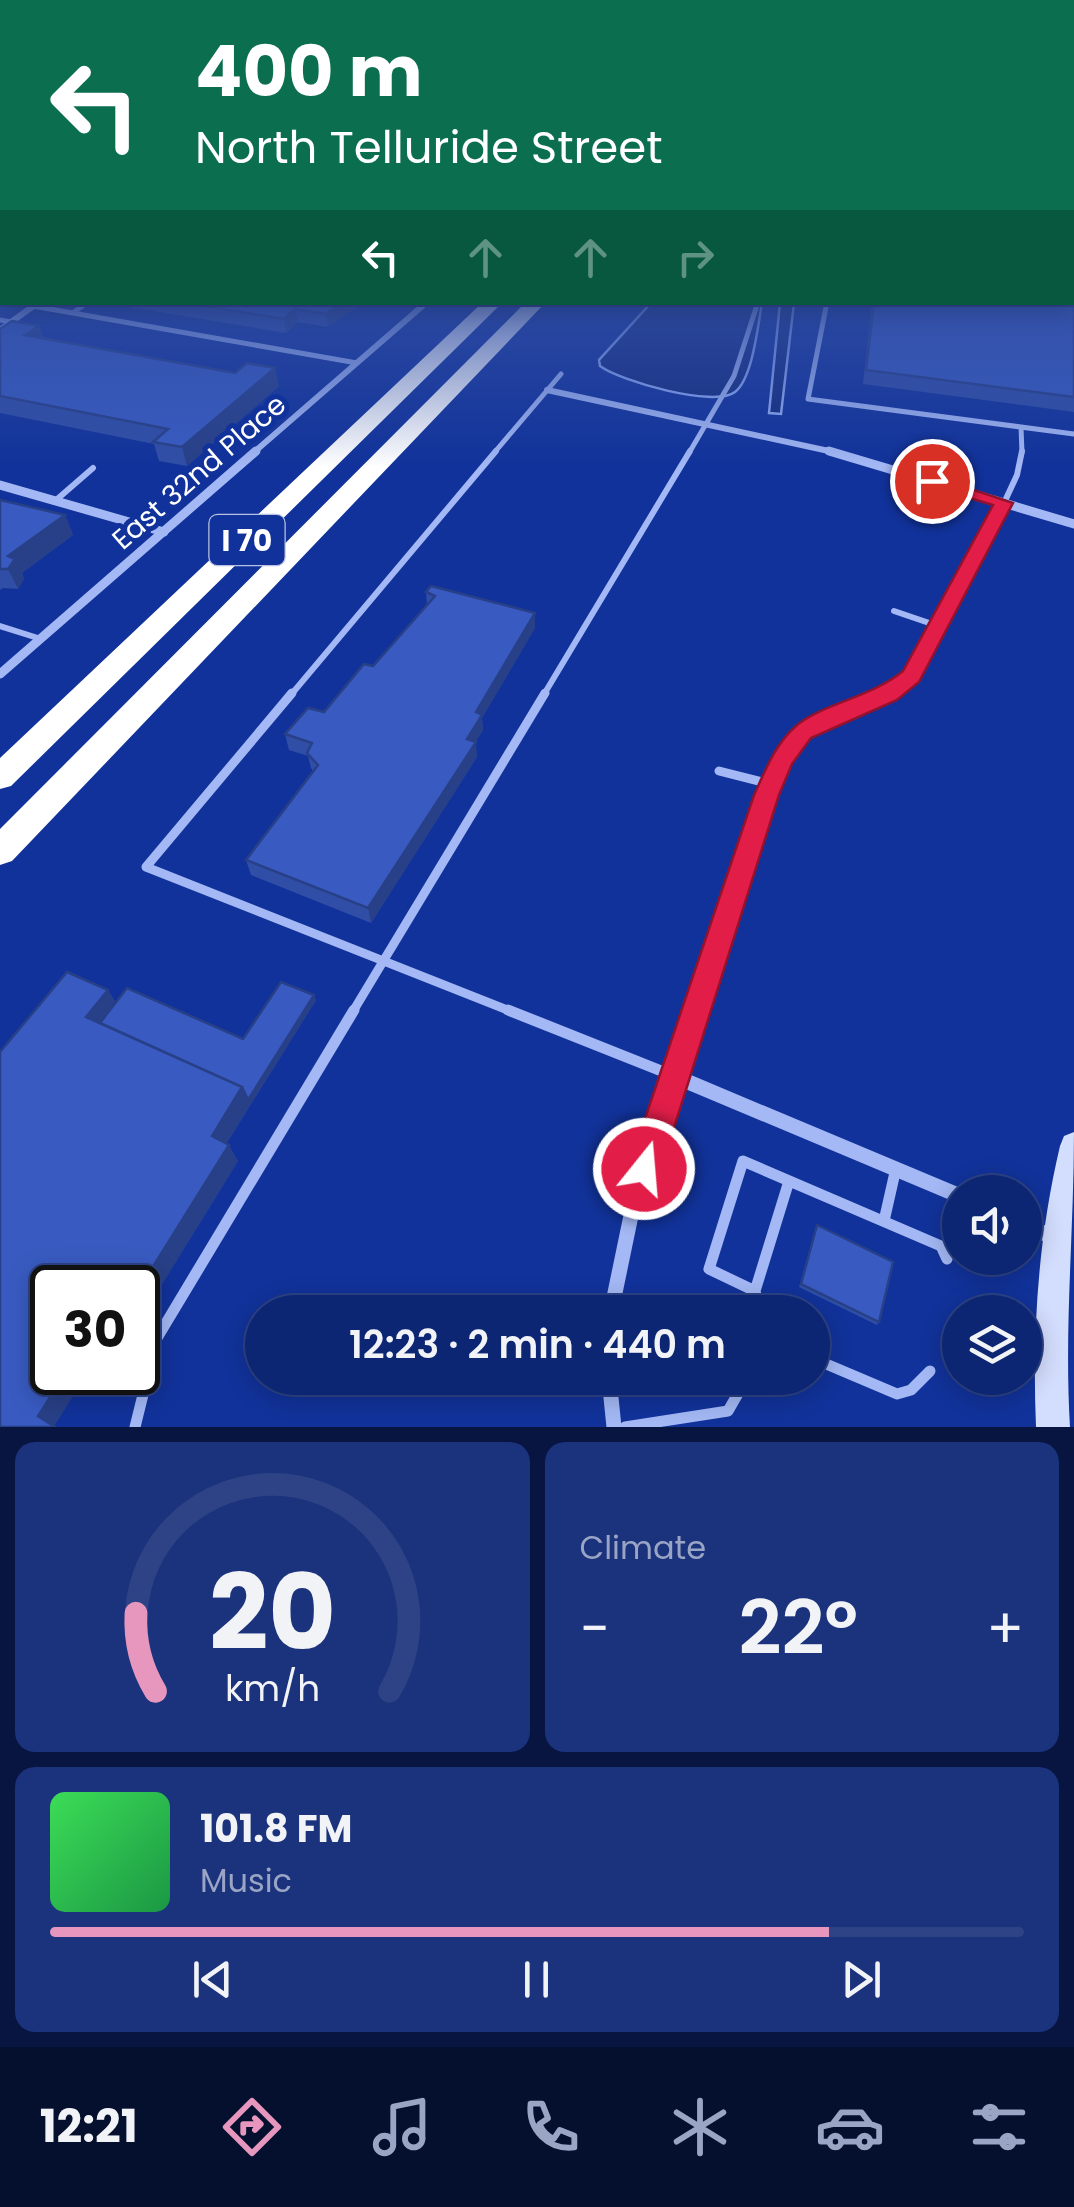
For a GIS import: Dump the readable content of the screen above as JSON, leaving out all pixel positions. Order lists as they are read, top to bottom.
{
  "streets": {
    "highway": ["I 70"],
    "street": ["East 32nd Place"]
  },
  "page": {
    "turn": ["400 m", "North Telluride Street"],
    "limit": "30",
    "trip": "12:23 · 2 min · 440 m",
    "tile": "Climate",
    "heat": ["−", "22°", "+"],
    "song": ["101.8 FM", "Music"],
    "tabs": "12:21",
    "gauge": ["20", "km/h"]
  }
}
